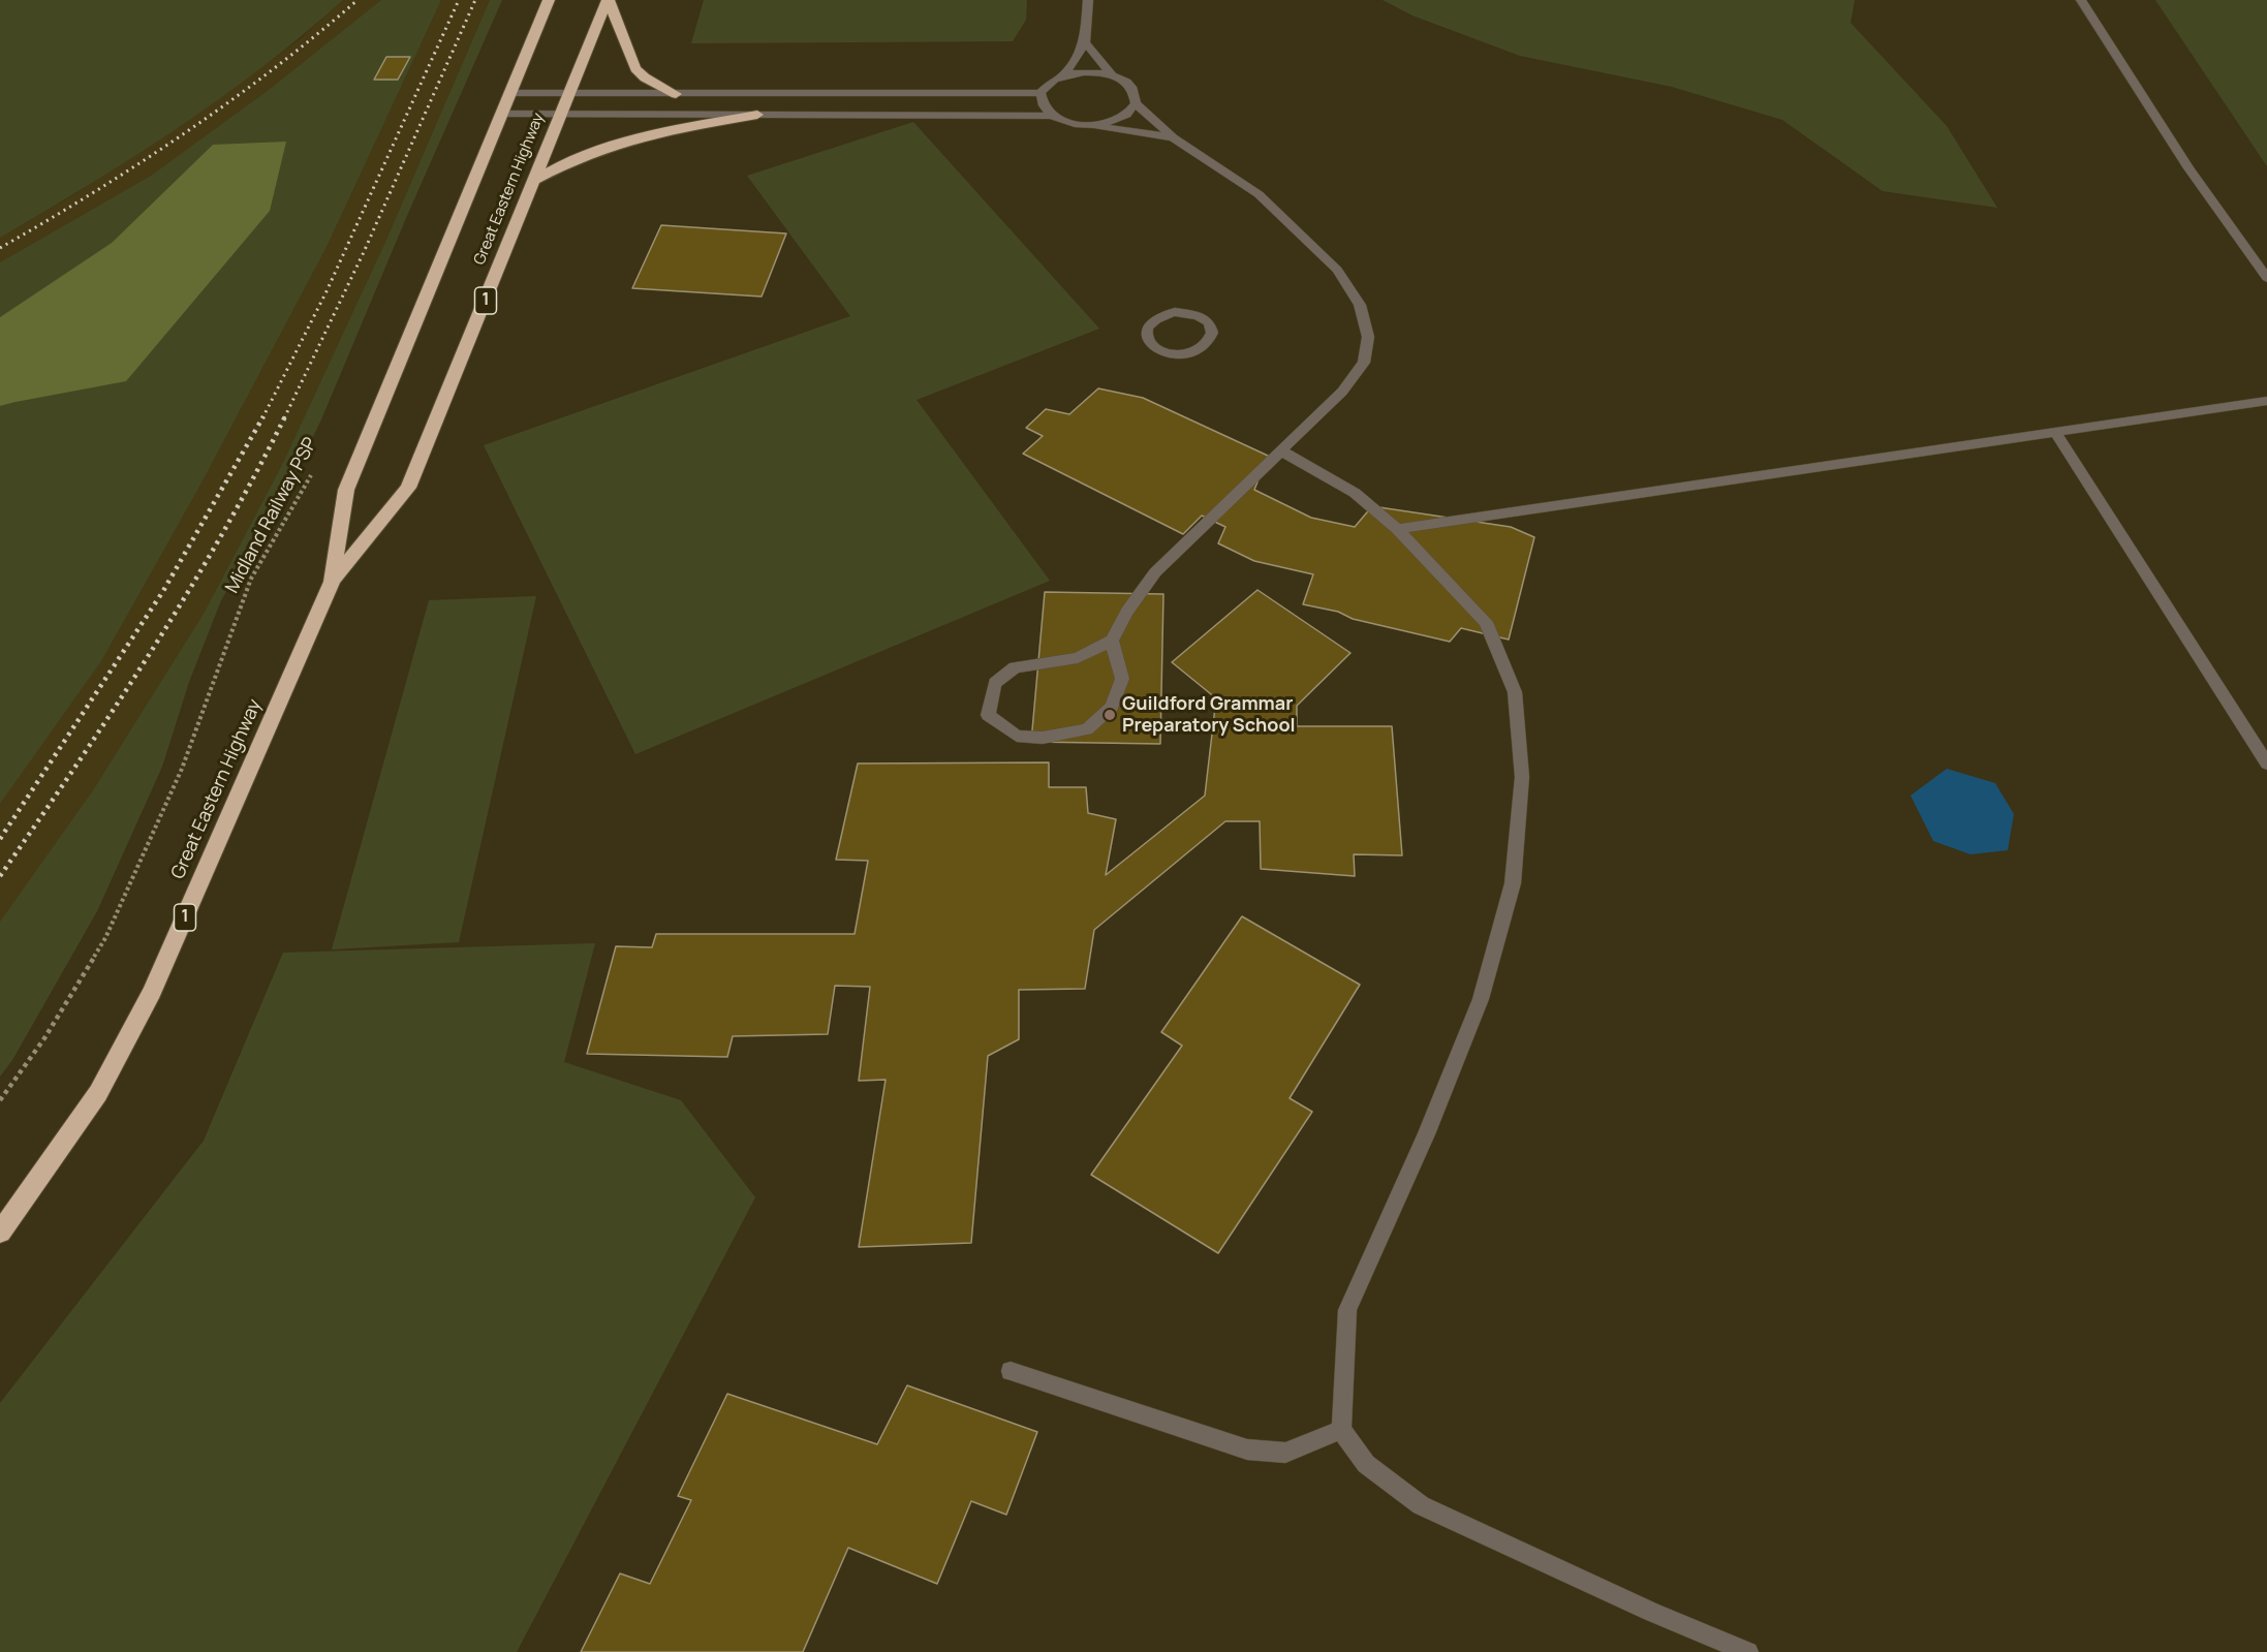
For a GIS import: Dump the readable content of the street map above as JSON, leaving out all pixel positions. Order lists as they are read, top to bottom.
{
  "streets": {
    "highway": ["Great Eastern Highway", "1"],
    "path": ["Midland Railway PSP"]
  },
  "places": ["Guildford Grammar Preparatory School"]
}
